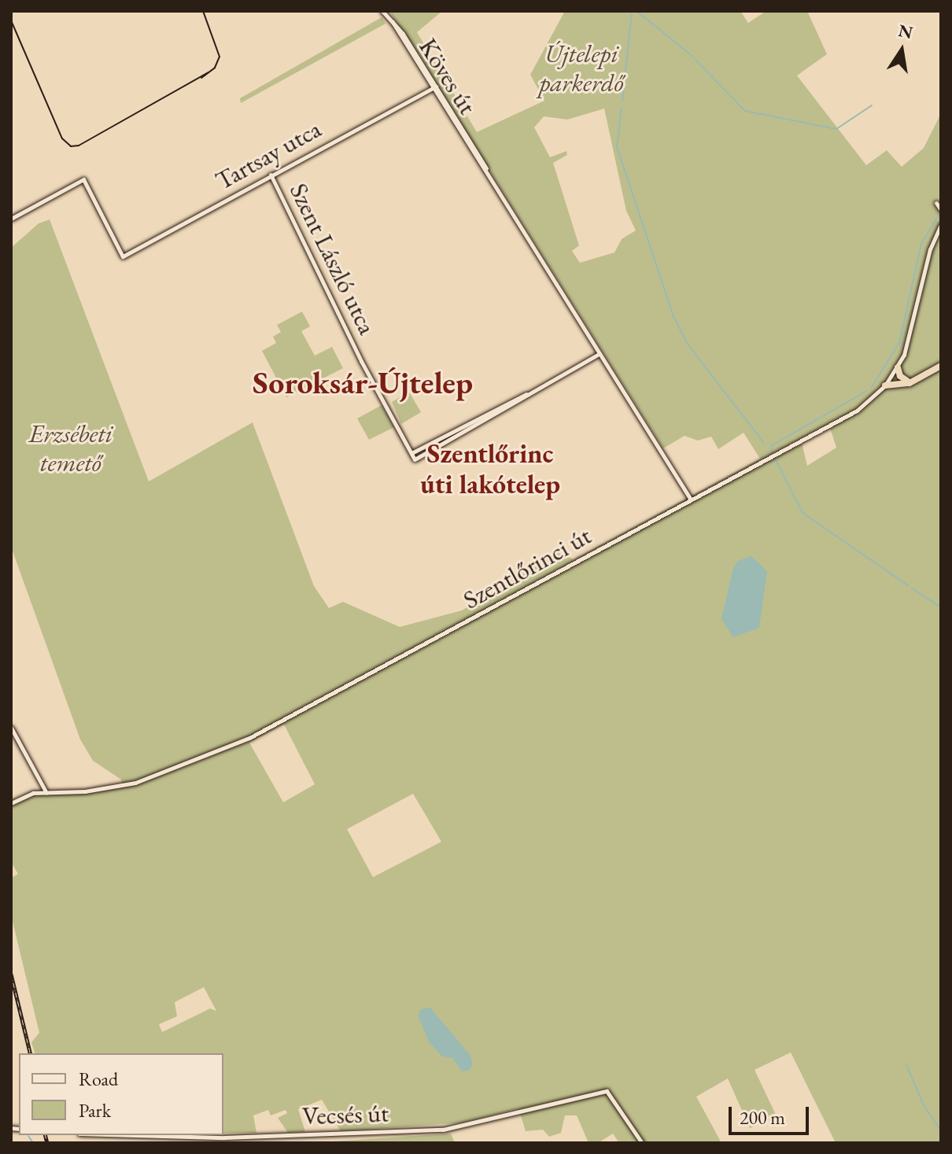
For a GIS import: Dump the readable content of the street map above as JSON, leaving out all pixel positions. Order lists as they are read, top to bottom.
{
  "streets": {
    "street": [
      "Köves út",
      "Tartsay utca",
      "Szent László utca",
      "Szentlőrinci út",
      "Vecsés út"
    ]
  },
  "crossings": [
    ["Köves út", "Tartsay utca"],
    ["Köves út", "Szentlőrinci út"],
    ["Tartsay utca", "Szent László utca"]
  ],
  "districts": ["Soroksár-Újtelep", "Szentlőrinc úti lakótelep"],
  "parks": ["Újtelepi parkerdő", "Erzsébeti temető"],
  "legend": ["Road", "Park"],
  "scale_bar": "200 m",
  "north": "top"
}
